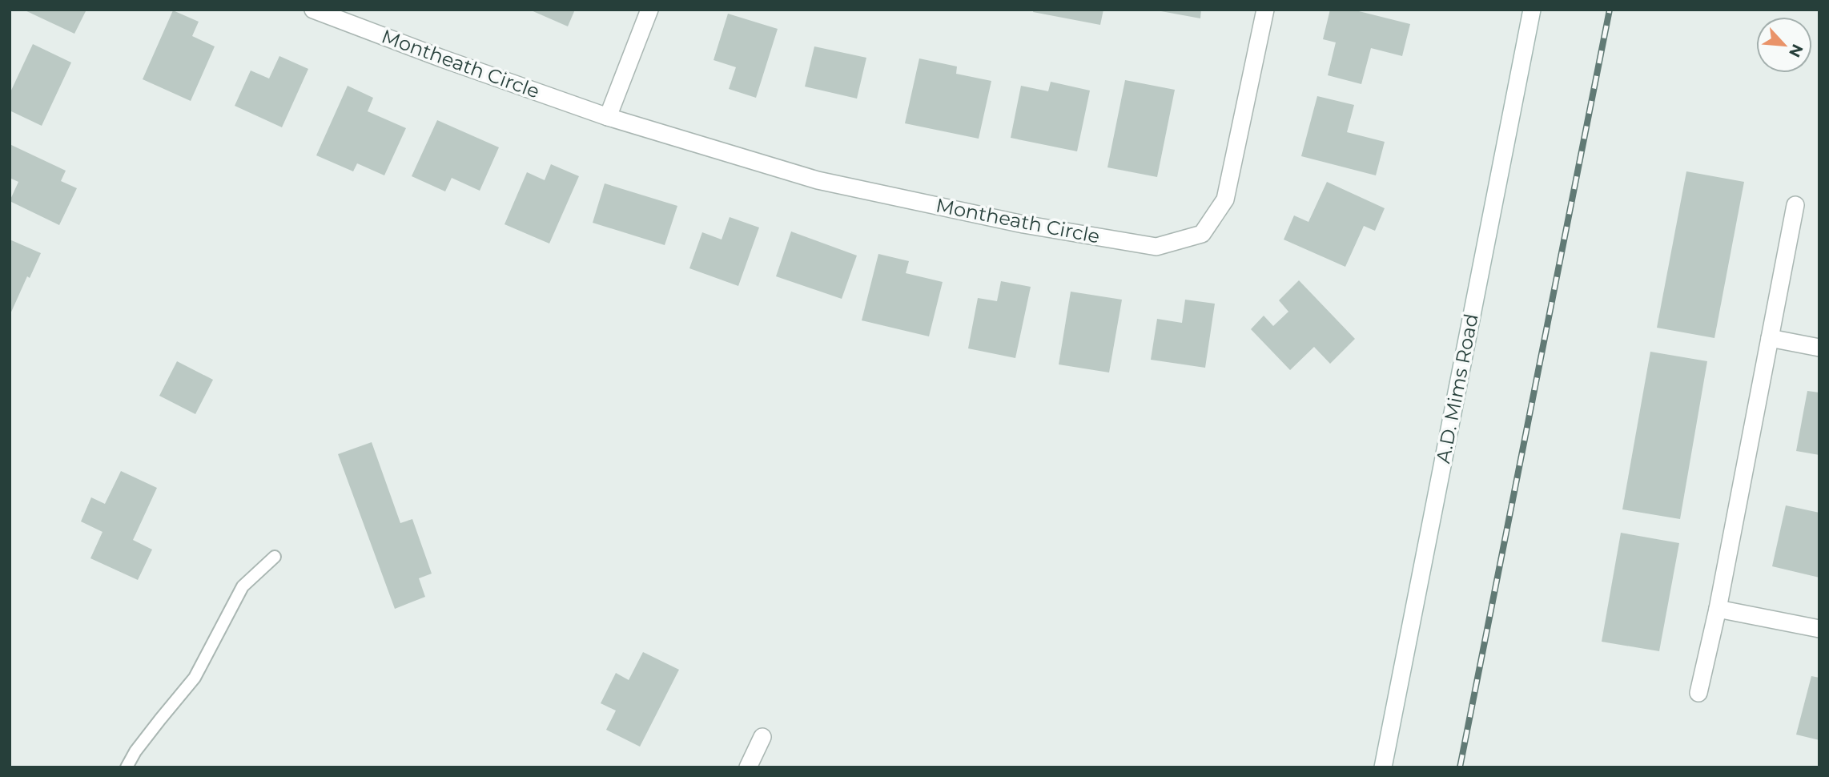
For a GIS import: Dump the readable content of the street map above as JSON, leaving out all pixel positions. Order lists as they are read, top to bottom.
{
  "streets": {
    "street": ["Montheath Circle", "A.D. Mims Road"]
  },
  "north": "bottom right"
}
